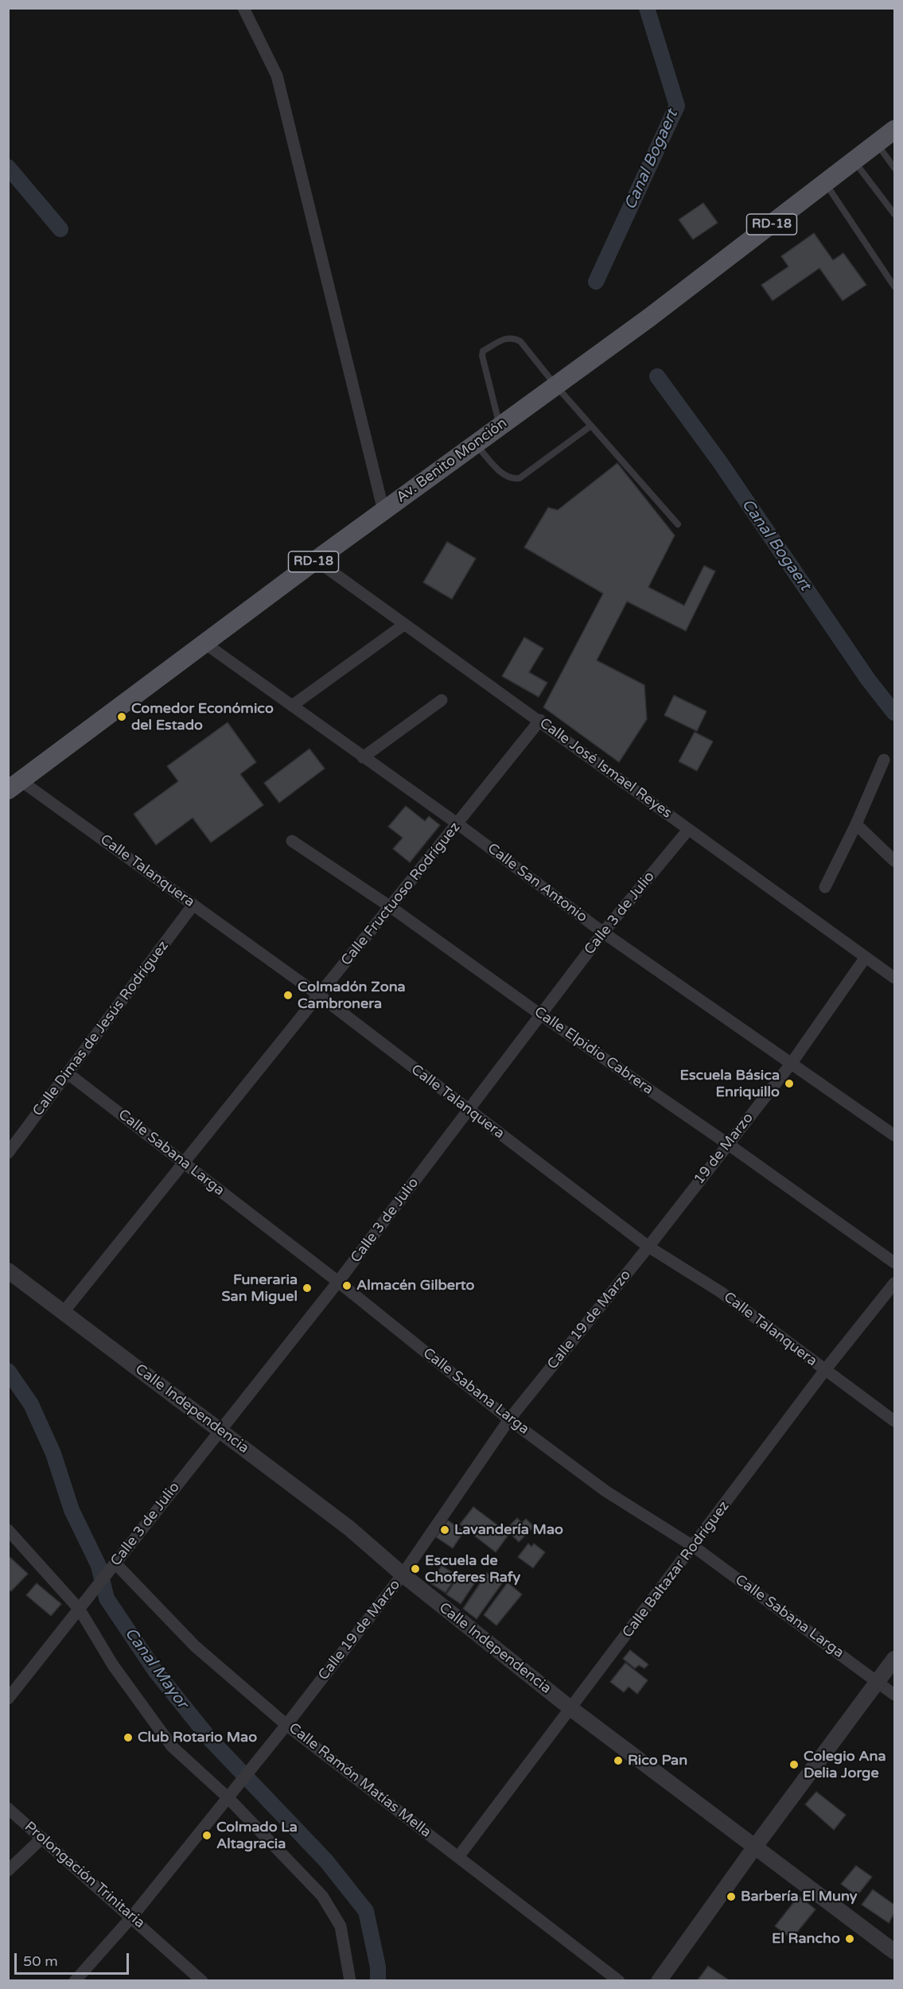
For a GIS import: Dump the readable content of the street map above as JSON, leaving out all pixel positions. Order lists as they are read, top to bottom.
{
  "streets": {
    "main road": ["RD-18", "Av. Benito Monción"],
    "street": [
      "Calle José Ismael Reyes",
      "Calle Talanquera",
      "Calle San Antonio",
      "Calle Fructuoso Rodríguez",
      "Calle 3 de Julio",
      "Calle Dimas de Jesús Rodríguez",
      "Calle Elpidio Cabrera",
      "19 de Marzo",
      "Calle Sabana Larga",
      "Calle 19 de Marzo",
      "Calle Independencia",
      "Calle Baltazar Rodríguez",
      "Calle Ramón Matías Mella",
      "Prolongación Trinitaria"
    ]
  },
  "crossings": [
    ["Av. Benito Monción", "Calle José Ismael Reyes"],
    ["Av. Benito Monción", "Calle Talanquera"],
    ["Av. Benito Monción", "Calle San Antonio"],
    ["Calle José Ismael Reyes", "Calle Fructuoso Rodríguez"],
    ["Calle José Ismael Reyes", "Calle 3 de Julio"],
    ["Calle José Ismael Reyes", "19 de Marzo"],
    ["Calle Talanquera", "Calle Fructuoso Rodríguez"],
    ["Calle Talanquera", "Calle 3 de Julio"],
    ["Calle Talanquera", "Calle Dimas de Jesús Rodríguez"],
    ["Calle Talanquera", "19 de Marzo"],
    ["Calle Talanquera", "Calle 19 de Marzo"],
    ["Calle Talanquera", "Calle Baltazar Rodríguez"],
    ["Calle San Antonio", "Calle Fructuoso Rodríguez"],
    ["Calle San Antonio", "Calle 3 de Julio"],
    ["Calle San Antonio", "19 de Marzo"],
    ["Calle Fructuoso Rodríguez", "Calle Elpidio Cabrera"],
    ["Calle Fructuoso Rodríguez", "Calle Sabana Larga"],
    ["Calle Fructuoso Rodríguez", "Calle Independencia"],
    ["Calle 3 de Julio", "Calle Elpidio Cabrera"],
    ["Calle 3 de Julio", "Calle Sabana Larga"],
    ["Calle 3 de Julio", "Calle Independencia"],
    ["Calle 3 de Julio", "Calle Ramón Matías Mella"],
    ["Calle Dimas de Jesús Rodríguez", "Calle Sabana Larga"],
    ["Calle Elpidio Cabrera", "19 de Marzo"],
    ["19 de Marzo", "Calle 19 de Marzo"],
    ["Calle Sabana Larga", "Calle 19 de Marzo"],
    ["Calle Sabana Larga", "Calle Baltazar Rodríguez"],
    ["Calle 19 de Marzo", "Calle Independencia"],
    ["Calle 19 de Marzo", "Calle Ramón Matías Mella"],
    ["Calle 19 de Marzo", "Prolongación Trinitaria"],
    ["Calle Independencia", "Calle Baltazar Rodríguez"],
    ["Calle Baltazar Rodríguez", "Calle Ramón Matías Mella"]
  ],
  "water": ["Canal Bogaert", "Canal Mayor"],
  "places": [
    "Comedor Económico del Estado",
    "Colmadón Zona Cambronera",
    "Escuela Básica Enriquillo",
    "Almacén Gilberto",
    "Funeraria San Miguel",
    "Lavandería Mao",
    "Escuela de Choferes Rafy",
    "Club Rotario Mao",
    "Rico Pan",
    "Colegio Ana Delia Jorge",
    "Colmado La Altagracia",
    "Barbería El Muny",
    "El Rancho"
  ],
  "scale_bar": "50 m"
}
